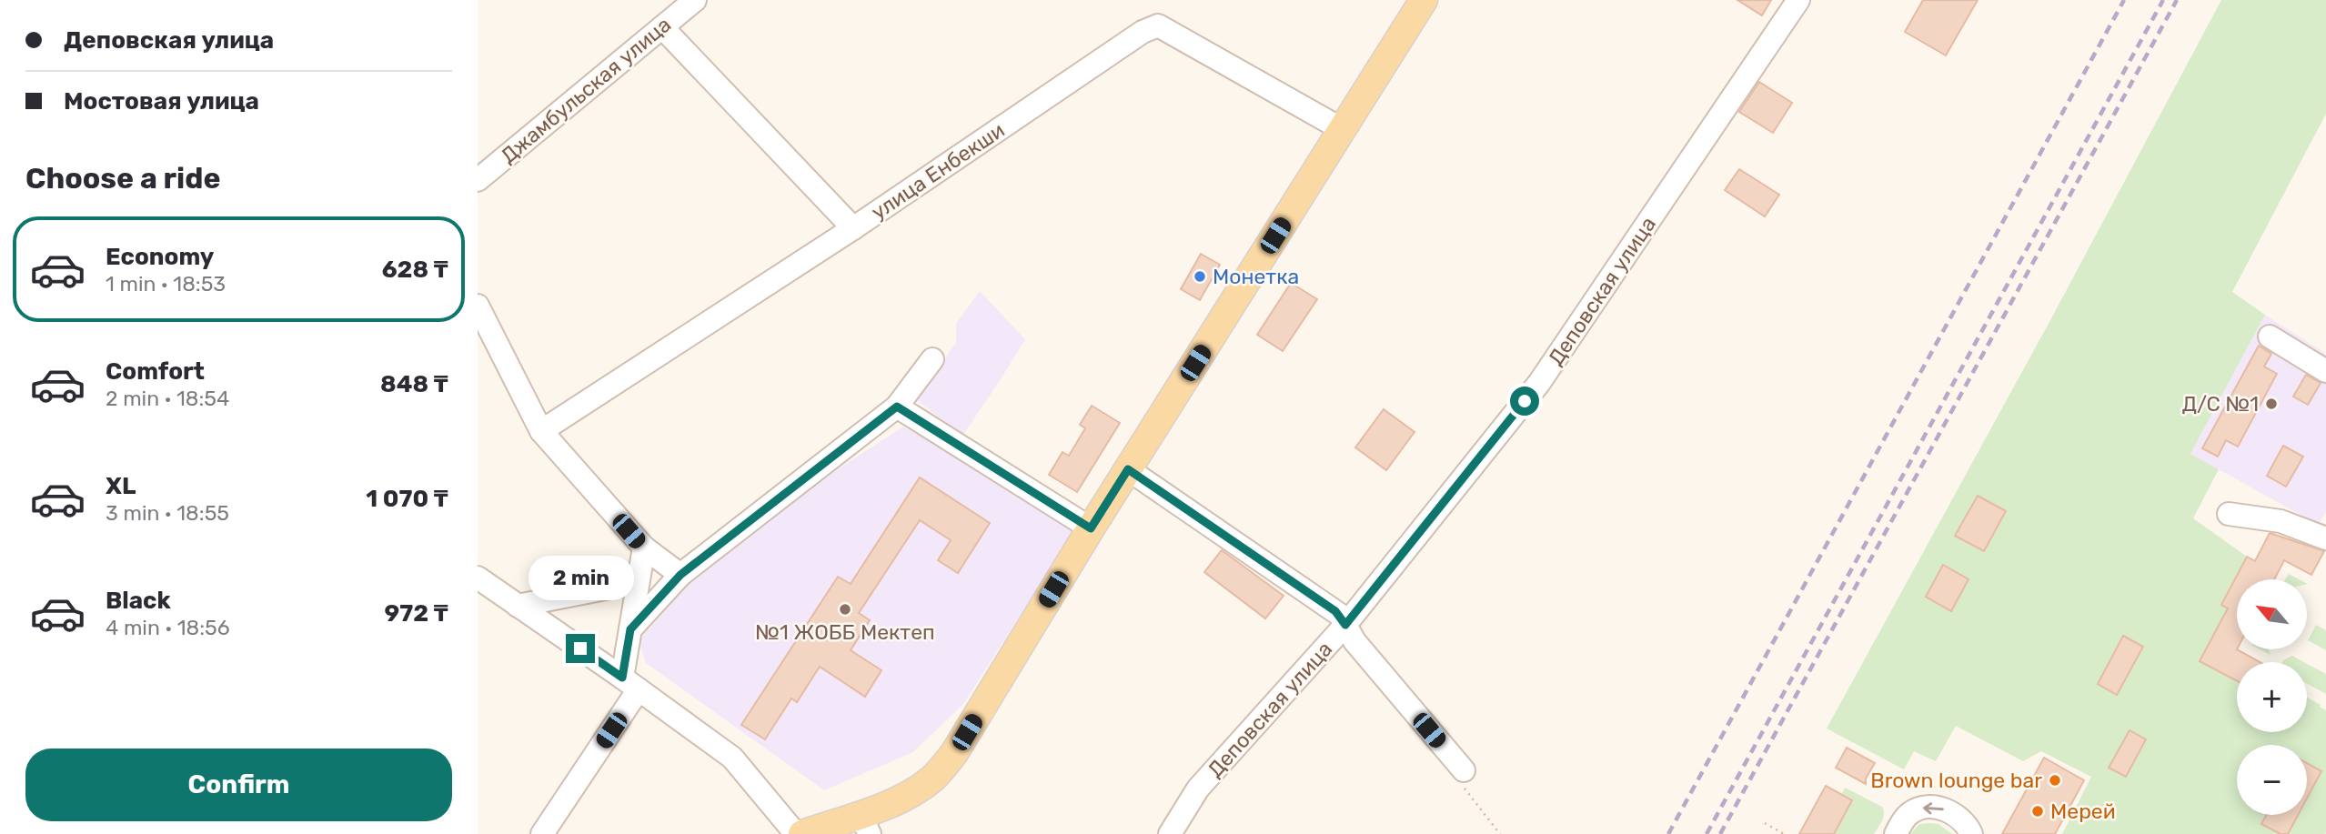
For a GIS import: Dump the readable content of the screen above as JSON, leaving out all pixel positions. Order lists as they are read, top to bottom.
{
  "streets": {
    "street": ["Джамбульская улица", "улица Енбекши", "Деповская улица"]
  },
  "places": [
    "Монетка",
    "Д/С №1",
    "№1 ЖОББ Мектеп",
    "Brown lounge bar",
    "Мерей"
  ],
  "north": "top left",
  "page": {
    "banner": ["Деповская улица", "Мостовая улица"],
    "heading": "Choose a ride",
    "list": [
      {
        "name": "Economy",
        "note": "1 min · 18:53",
        "value": "628 ₸"
      },
      {
        "name": "Comfort",
        "note": "2 min · 18:54",
        "value": "848 ₸"
      },
      {
        "name": "XL",
        "note": "3 min · 18:55",
        "value": "1 070 ₸"
      },
      {
        "name": "Black",
        "note": "4 min · 18:56",
        "value": "972 ₸"
      }
    ],
    "bubble": "2 min",
    "map_buttons": ["+", "−"],
    "buttons": "Confirm"
  }
}
